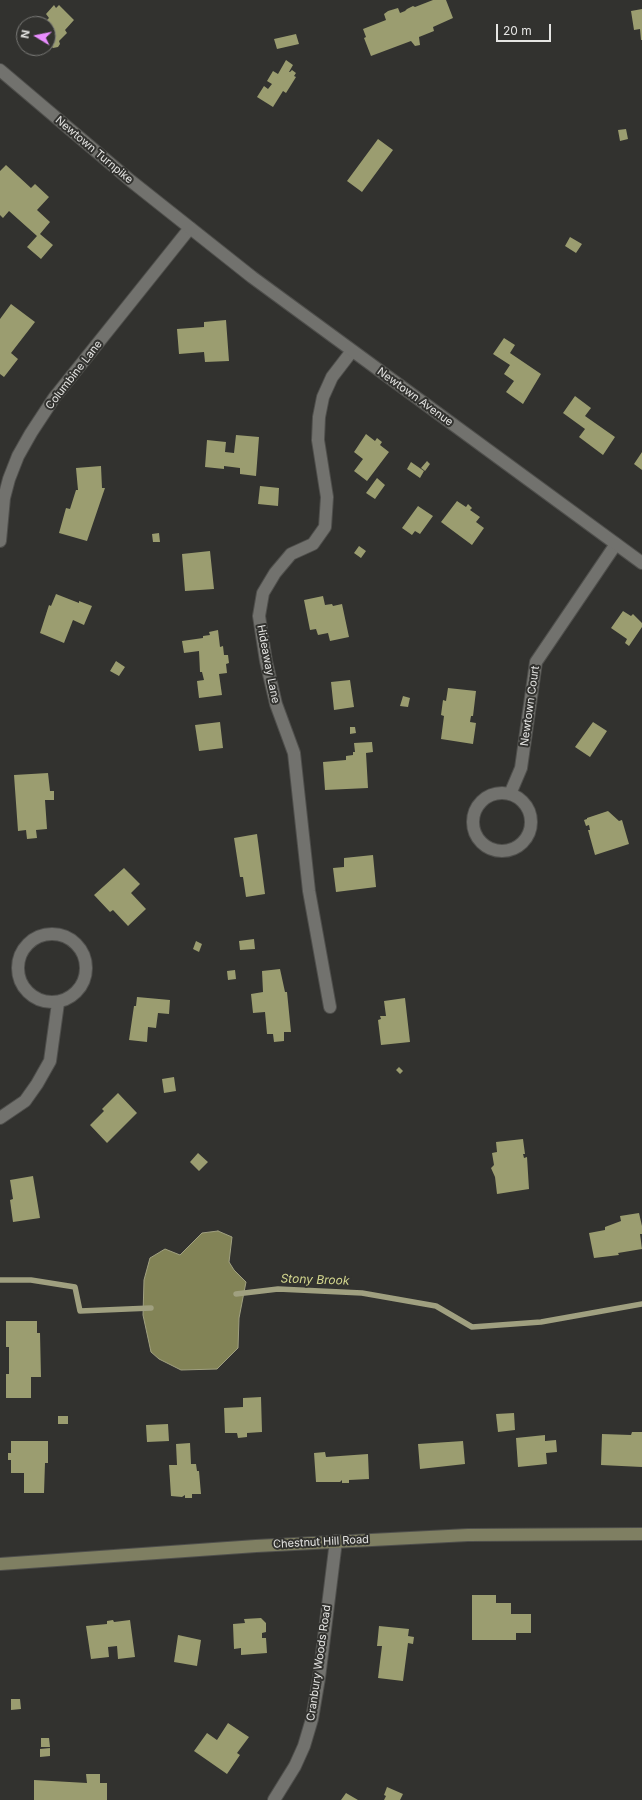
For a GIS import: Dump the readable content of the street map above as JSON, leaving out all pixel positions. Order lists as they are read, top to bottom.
{
  "streets": {
    "main road": ["Chestnut Hill Road"],
    "street": [
      "Newtown Turnpike",
      "Columbine Lane",
      "Newtown Avenue",
      "Hideaway Lane",
      "Newtown Court",
      "Cranbury Woods Road"
    ]
  },
  "crossings": [
    ["Newtown Turnpike", "Columbine Lane"],
    ["Newtown Turnpike", "Newtown Avenue"],
    ["Columbine Lane", "Newtown Avenue"],
    ["Newtown Avenue", "Hideaway Lane"],
    ["Newtown Avenue", "Newtown Court"],
    ["Chestnut Hill Road", "Cranbury Woods Road"]
  ],
  "water": ["Stony Brook"],
  "scale_bar": "20 m",
  "north": "left"
}
